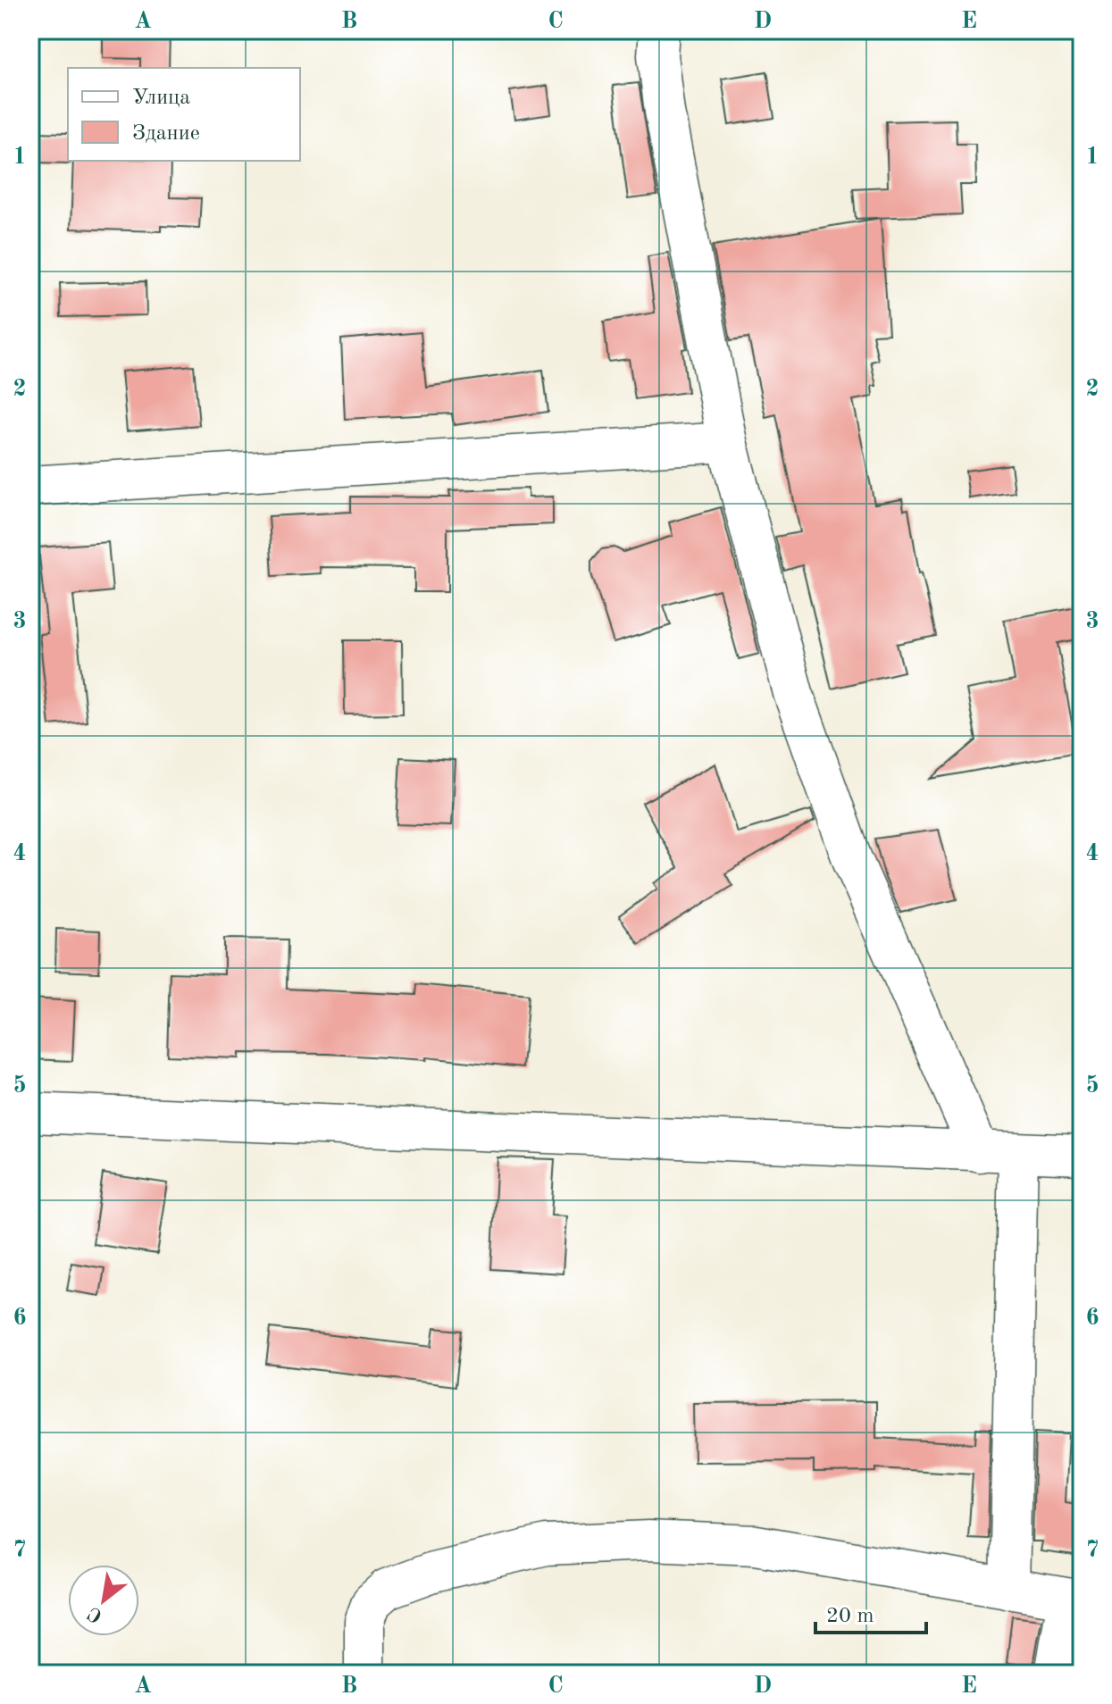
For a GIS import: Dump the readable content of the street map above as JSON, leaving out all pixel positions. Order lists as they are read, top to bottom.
{
  "legend": ["Улица", "Здание"],
  "scale_bar": "20 m",
  "north": "bottom left",
  "grid": {
    "columns": [
      "A",
      "B",
      "C",
      "D",
      "E"
    ],
    "rows": [
      "1",
      "2",
      "3",
      "4",
      "5",
      "6",
      "7"
    ]
  }
}
